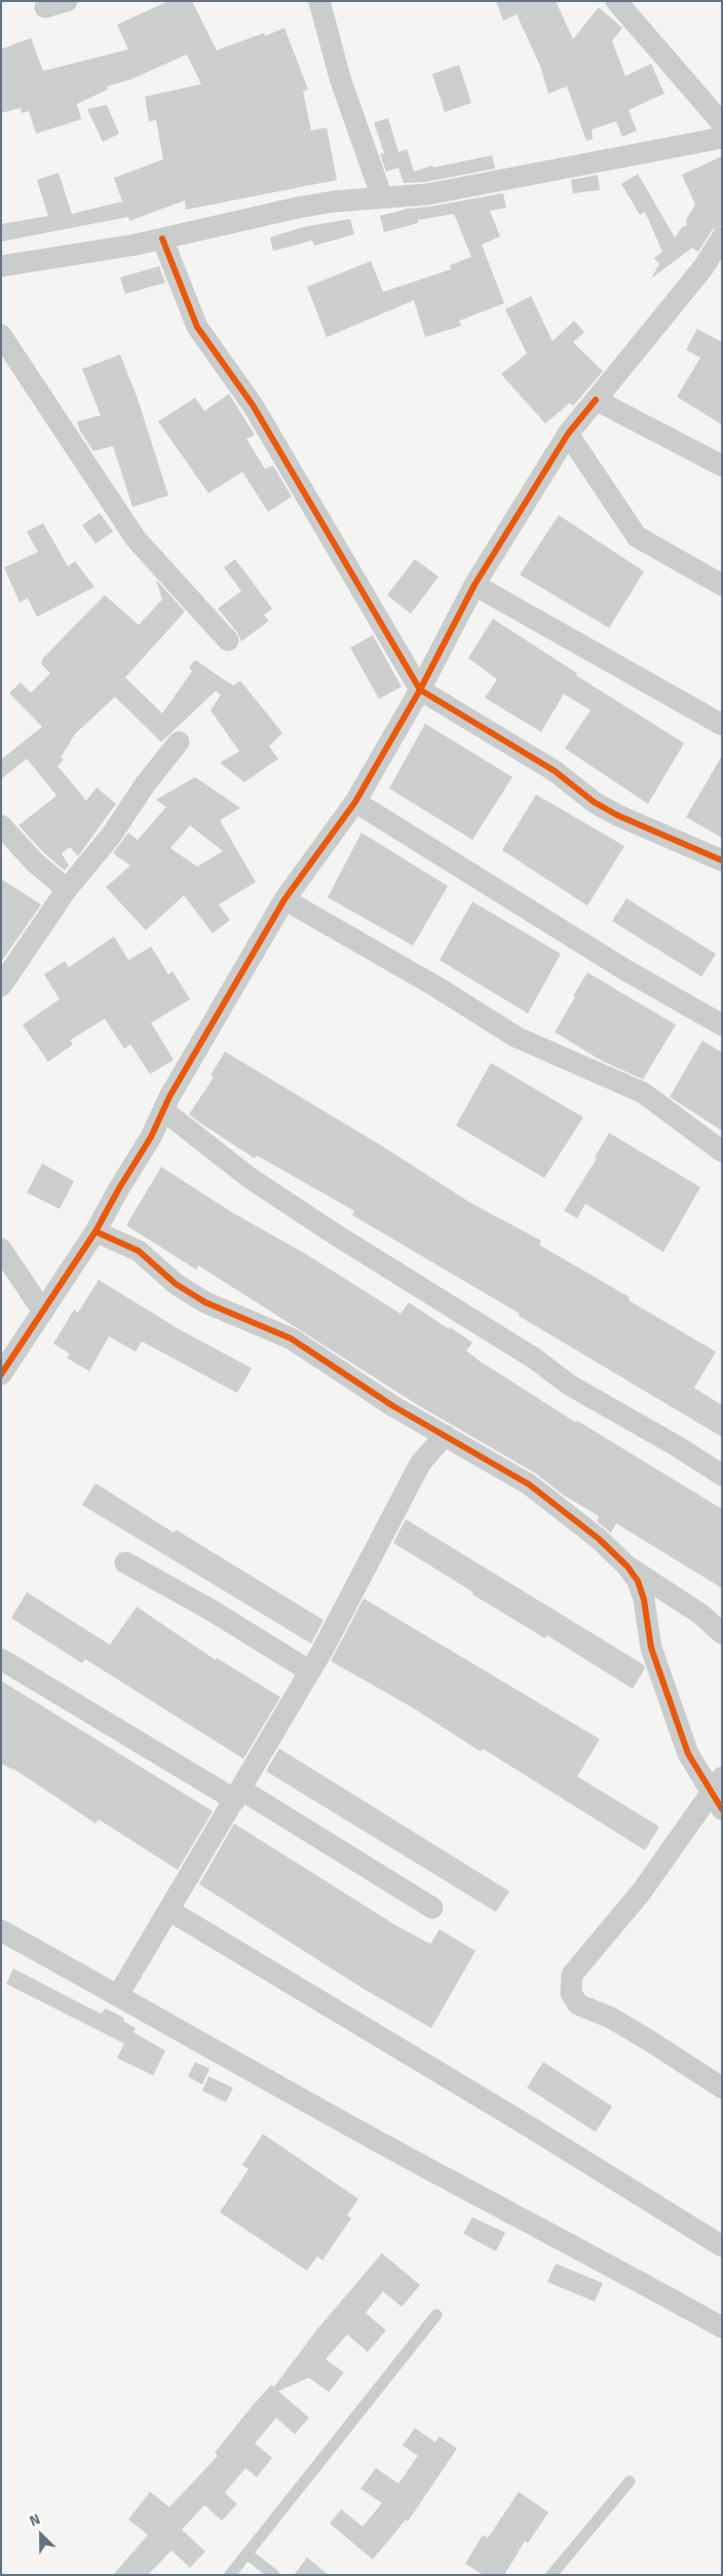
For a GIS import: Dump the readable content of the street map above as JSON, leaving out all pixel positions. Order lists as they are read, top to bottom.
{
  "north": "top left"
}
